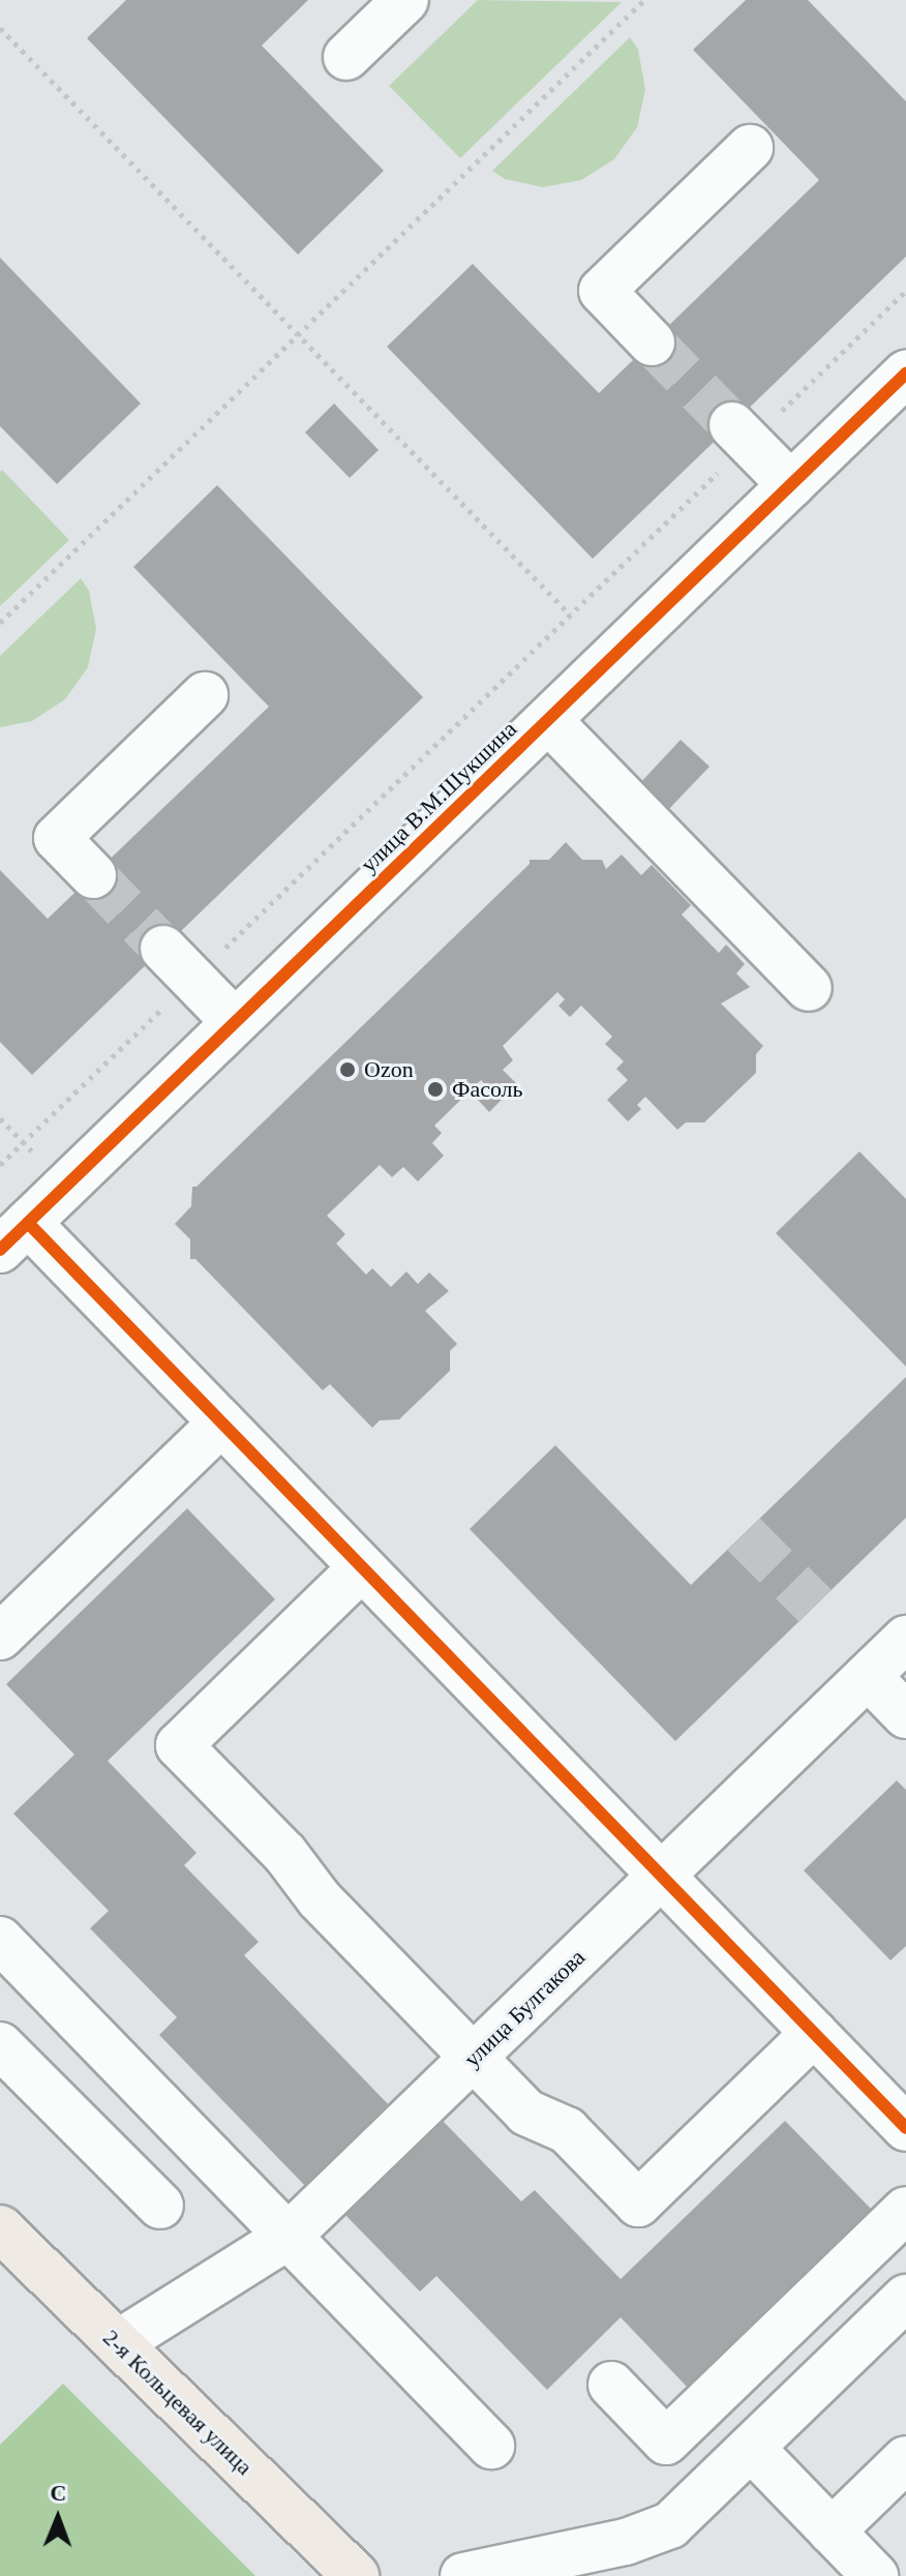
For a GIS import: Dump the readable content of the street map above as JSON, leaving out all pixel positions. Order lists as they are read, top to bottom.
{
  "streets": {
    "main road": ["2-я Кольцевая улица"],
    "street": ["улица В.М.Шукшина", "улица Булгакова"]
  },
  "crossings": [
    ["улица Булгакова", "2-я Кольцевая улица"]
  ],
  "places": ["Ozon", "Фасоль"],
  "north": "top"
}
